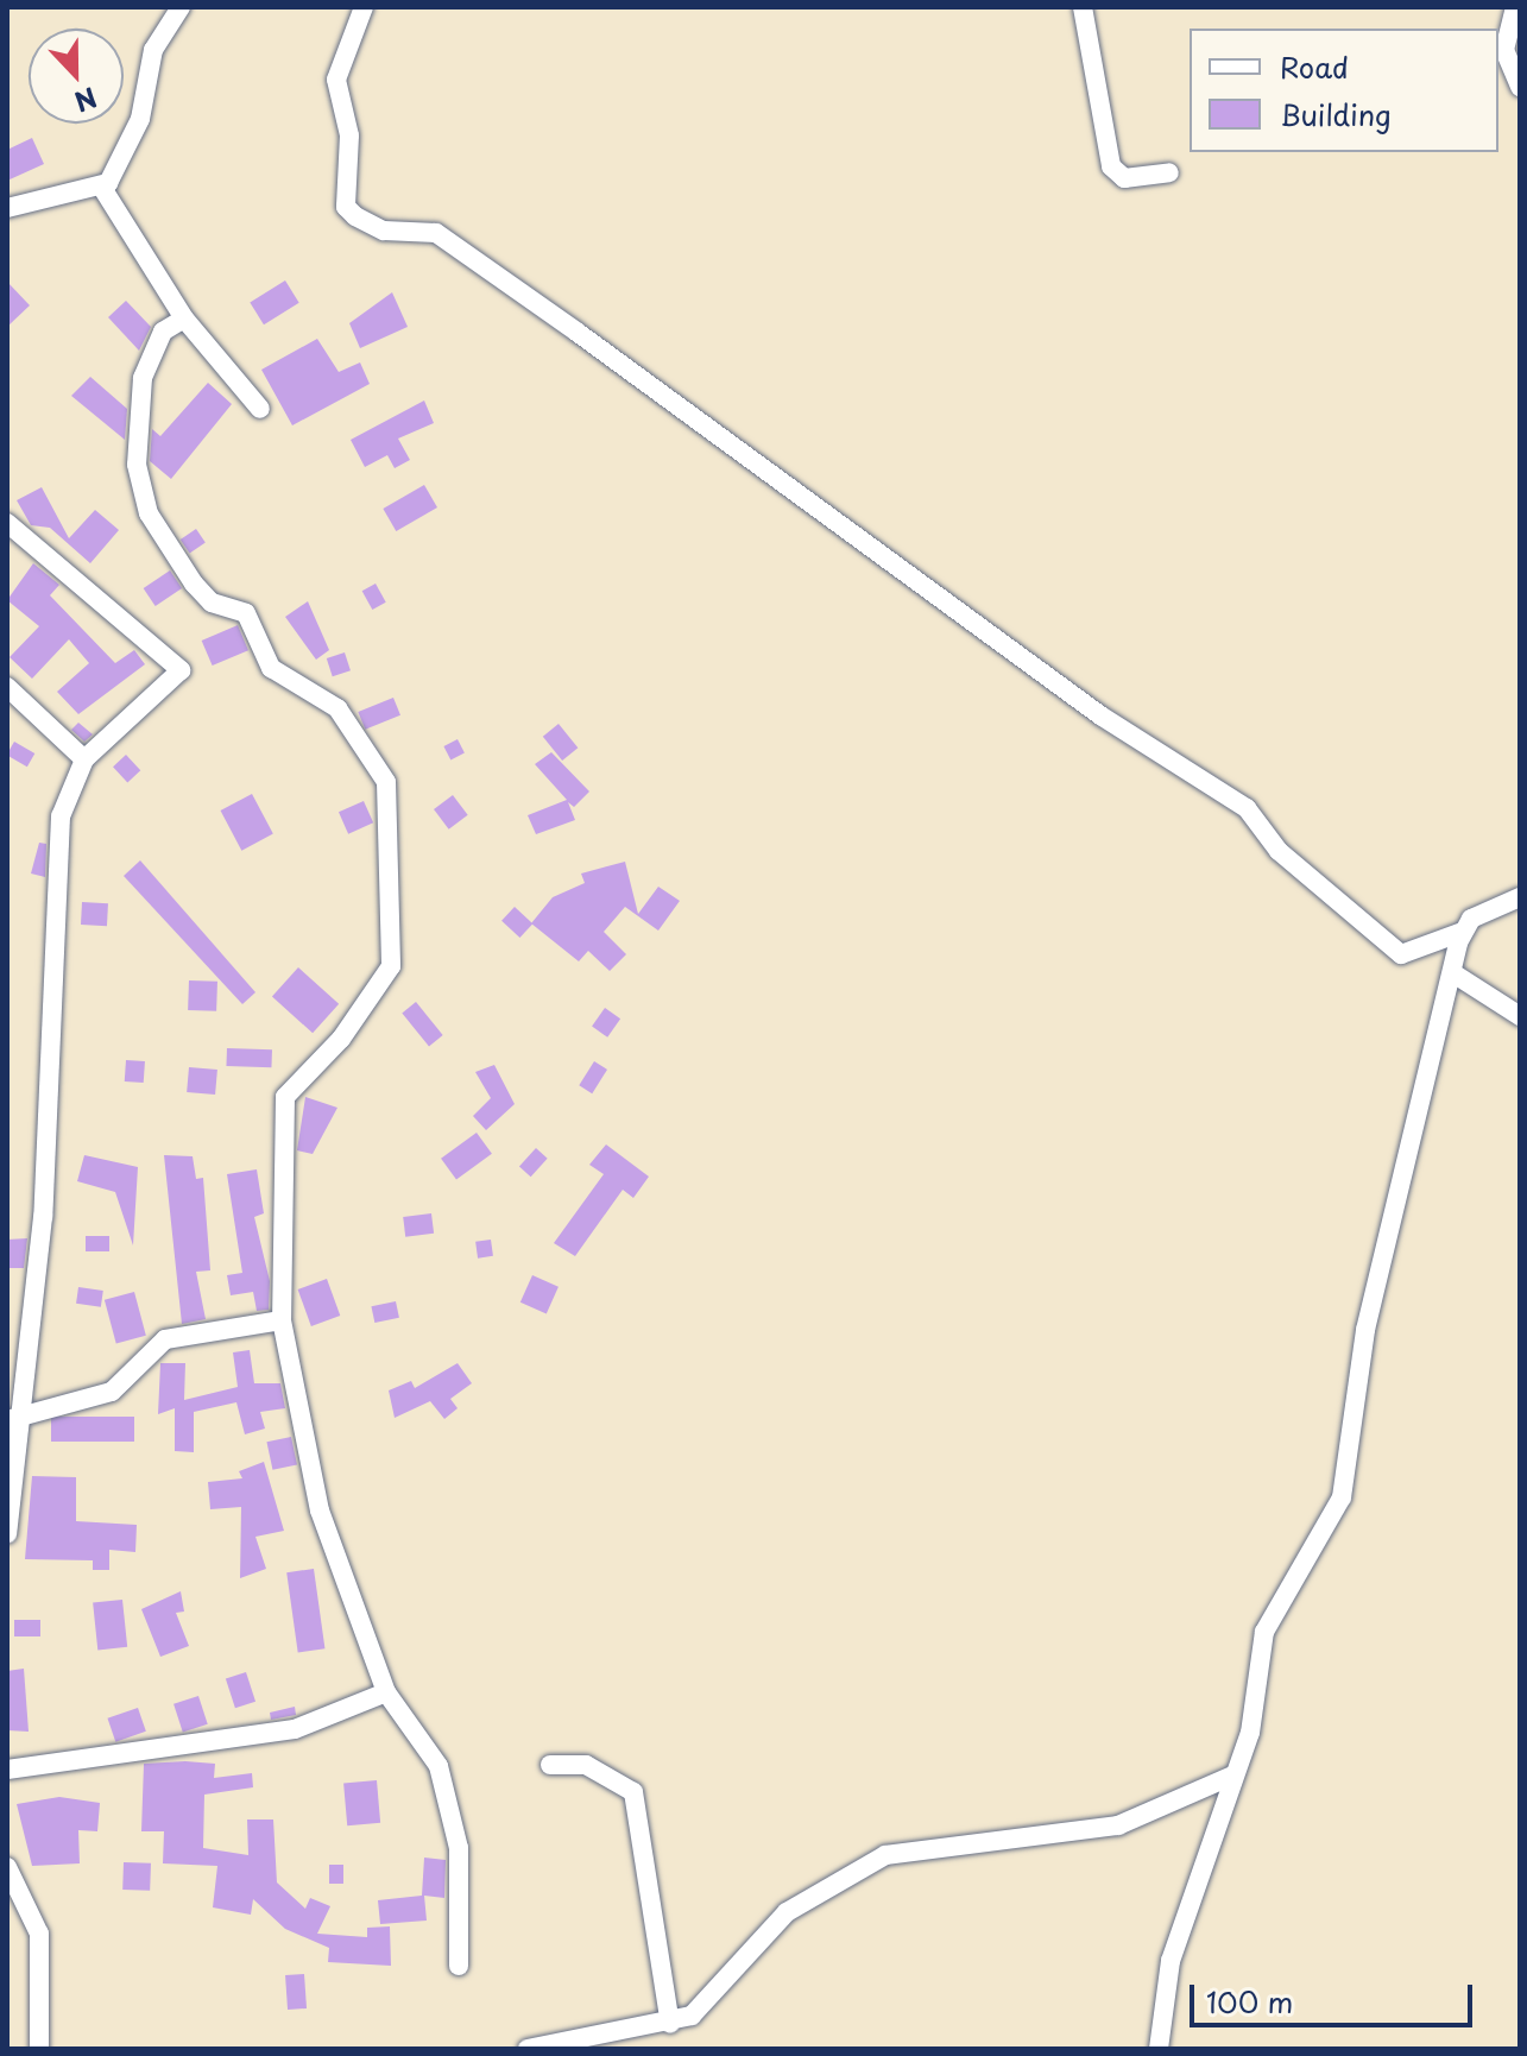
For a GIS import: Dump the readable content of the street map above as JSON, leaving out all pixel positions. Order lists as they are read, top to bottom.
{
  "legend": ["Road", "Building"],
  "scale_bar": "100 m",
  "north": "bottom"
}
